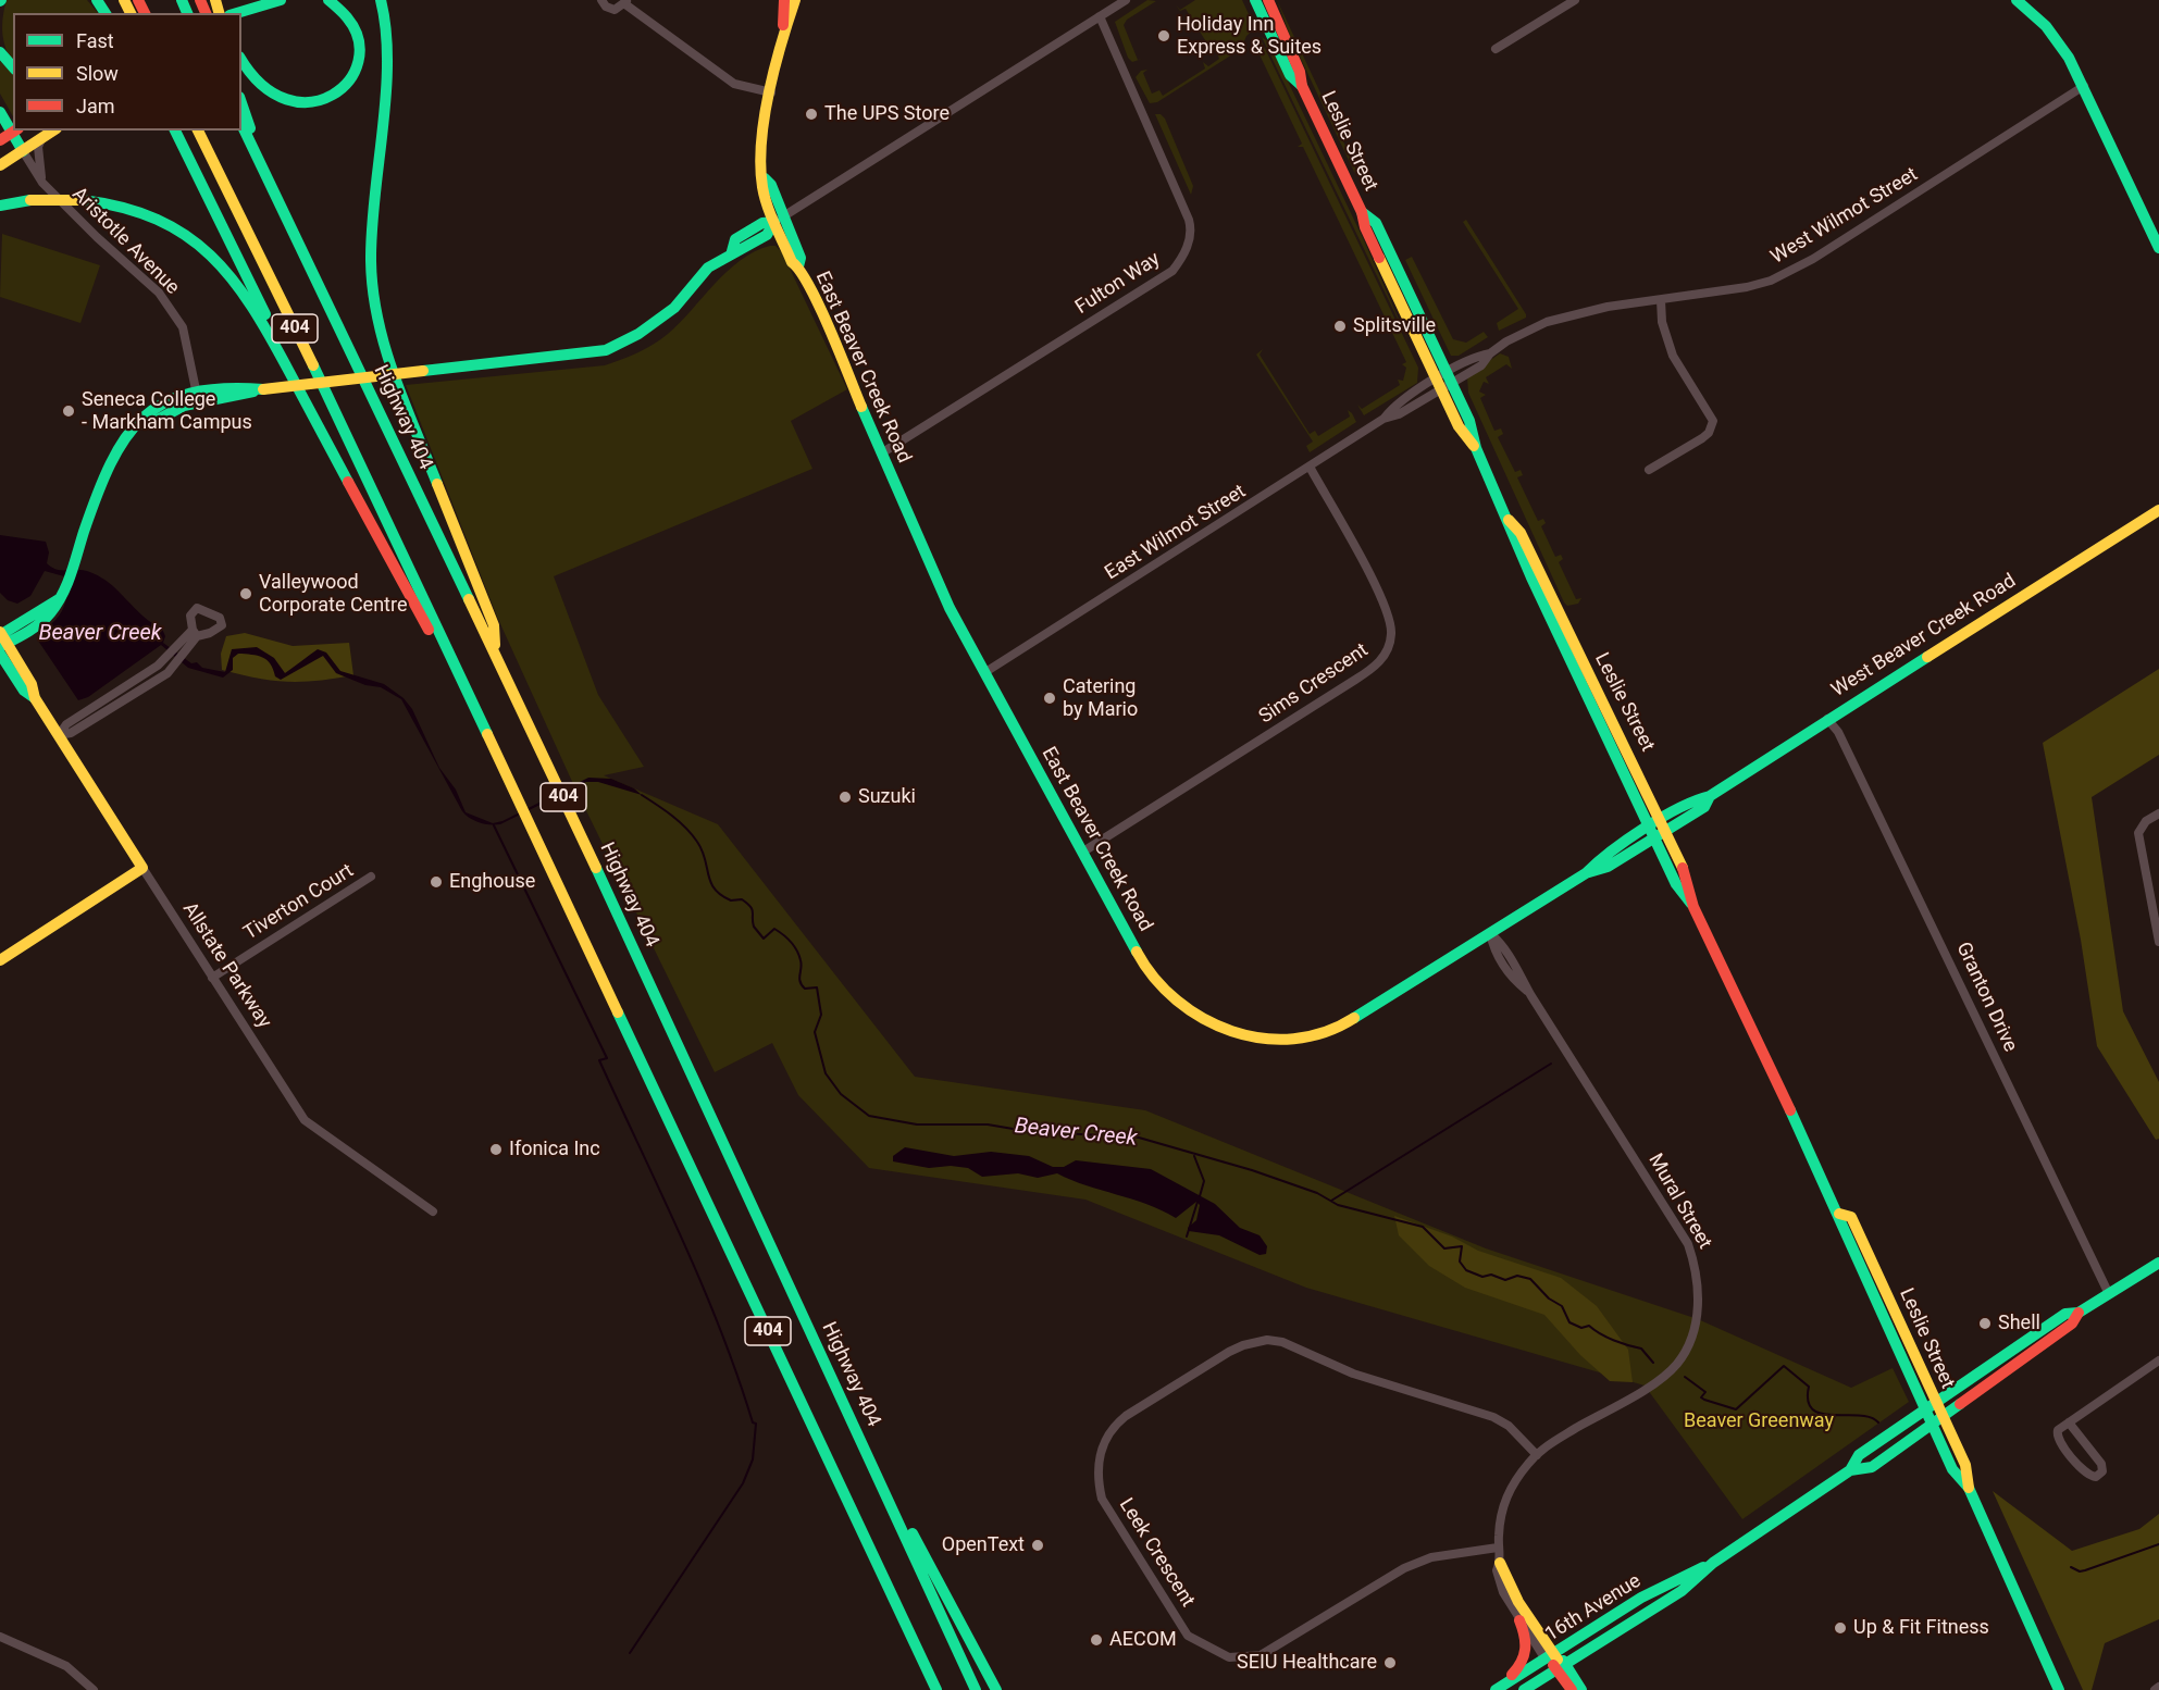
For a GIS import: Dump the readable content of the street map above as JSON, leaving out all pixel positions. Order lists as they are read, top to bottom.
{
  "streets": {
    "main road": [
      "Leslie Street",
      "404",
      "East Beaver Creek Road",
      "Highway 404",
      "West Beaver Creek Road",
      "Allstate Parkway",
      "16th Avenue"
    ],
    "street": [
      "West Wilmot Street",
      "Aristotle Avenue",
      "Fulton Way",
      "East Wilmot Street",
      "Sims Crescent",
      "Tiverton Court",
      "Granton Drive",
      "Mural Street",
      "Leek Crescent"
    ]
  },
  "crossings": [
    ["Leslie Street", "West Wilmot Street"],
    ["Leslie Street", "East Beaver Creek Road"],
    ["Leslie Street", "East Wilmot Street"],
    ["Leslie Street", "West Beaver Creek Road"],
    ["Leslie Street", "16th Avenue"],
    ["West Wilmot Street", "East Wilmot Street"],
    ["Fulton Way", "East Beaver Creek Road"],
    ["East Beaver Creek Road", "East Wilmot Street"],
    ["East Beaver Creek Road", "West Beaver Creek Road"],
    ["East Beaver Creek Road", "Sims Crescent"],
    ["East Beaver Creek Road", "Mural Street"],
    ["East Wilmot Street", "Sims Crescent"],
    ["West Beaver Creek Road", "Granton Drive"],
    ["Tiverton Court", "Allstate Parkway"],
    ["Granton Drive", "16th Avenue"],
    ["Mural Street", "Leek Crescent"],
    ["Mural Street", "16th Avenue"]
  ],
  "water": ["Beaver Creek"],
  "parks": ["Beaver Greenway"],
  "places": [
    "Holiday Inn Express & Suites",
    "The UPS Store",
    "Splitsville",
    "Seneca College - Markham Campus",
    "Valleywood Corporate Centre",
    "Catering by Mario",
    "Suzuki",
    "Enghouse",
    "Ifonica Inc",
    "Shell",
    "OpenText",
    "Up & Fit Fitness",
    "AECOM",
    "SEIU Healthcare"
  ],
  "legend": ["Fast", "Slow", "Jam"]
}
